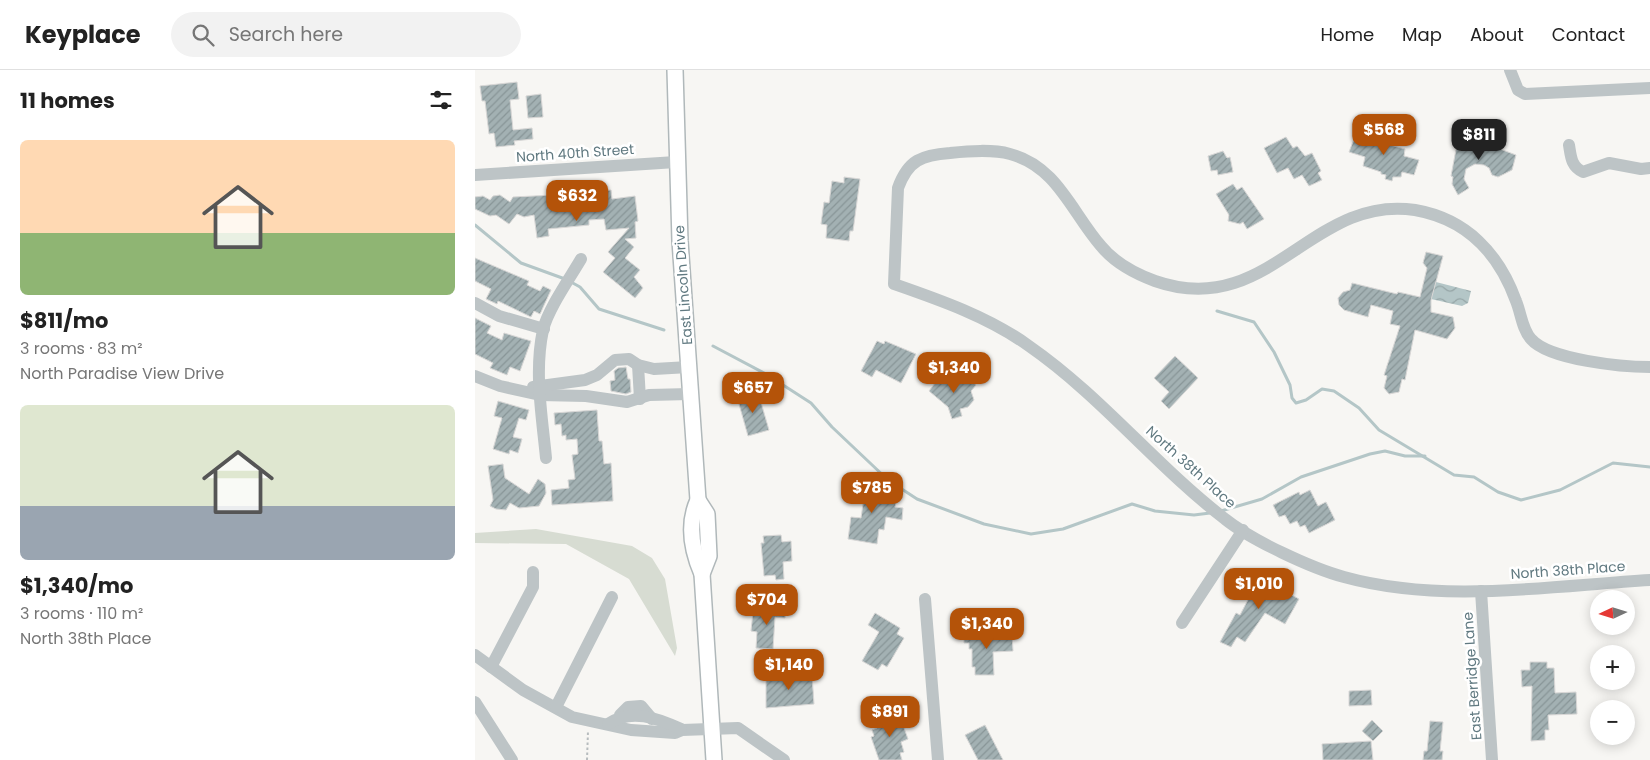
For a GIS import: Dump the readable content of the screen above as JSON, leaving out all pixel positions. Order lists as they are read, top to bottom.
{
  "streets": {
    "main road": ["East Lincoln Drive"],
    "street": ["North 40th Street", "North 38th Place", "East Berridge Lane"]
  },
  "crossings": [
    ["North 40th Street", "East Lincoln Drive"],
    ["North 38th Place", "East Berridge Lane"]
  ],
  "north": "left",
  "page": {
    "header": "Keyplace",
    "search": "Search here",
    "nav": [
      "Home",
      "Map",
      "About",
      "Contact"
    ],
    "heading": "11 homes",
    "price": [
      "$568",
      "$811",
      "$632",
      "$1,340",
      "$657",
      "$785",
      "$1,010",
      "$704",
      "$1,340",
      "$1,140",
      "$891"
    ],
    "list": [
      {
        "name": "$811/mo",
        "note": "3 rooms · 83 m² · North Paradise View Drive"
      },
      {
        "name": "$1,340/mo",
        "note": "3 rooms · 110 m² · North 38th Place"
      }
    ],
    "map_buttons": ["+", "−"]
  }
}
